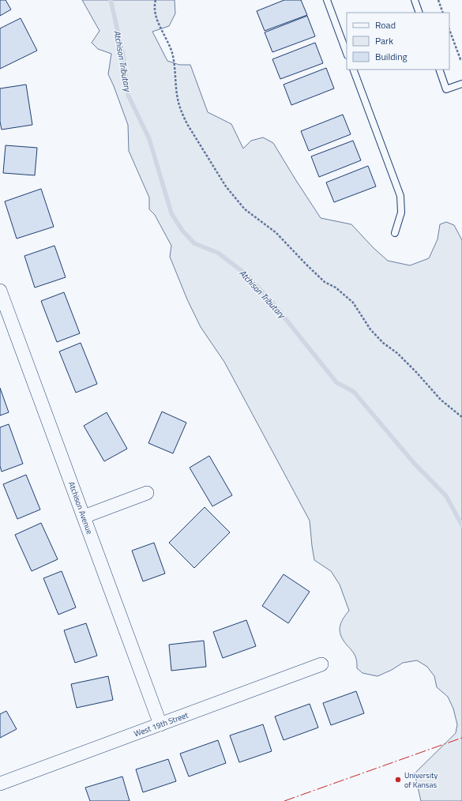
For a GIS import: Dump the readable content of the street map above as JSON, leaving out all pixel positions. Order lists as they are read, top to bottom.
{
  "streets": {
    "street": ["Atchison Avenue", "West 19th Street"]
  },
  "crossings": [
    ["Atchison Avenue", "West 19th Street"]
  ],
  "water": ["Atchison Tributary"],
  "places": ["University of Kansas"],
  "legend": ["Road", "Park", "Building"]
}
